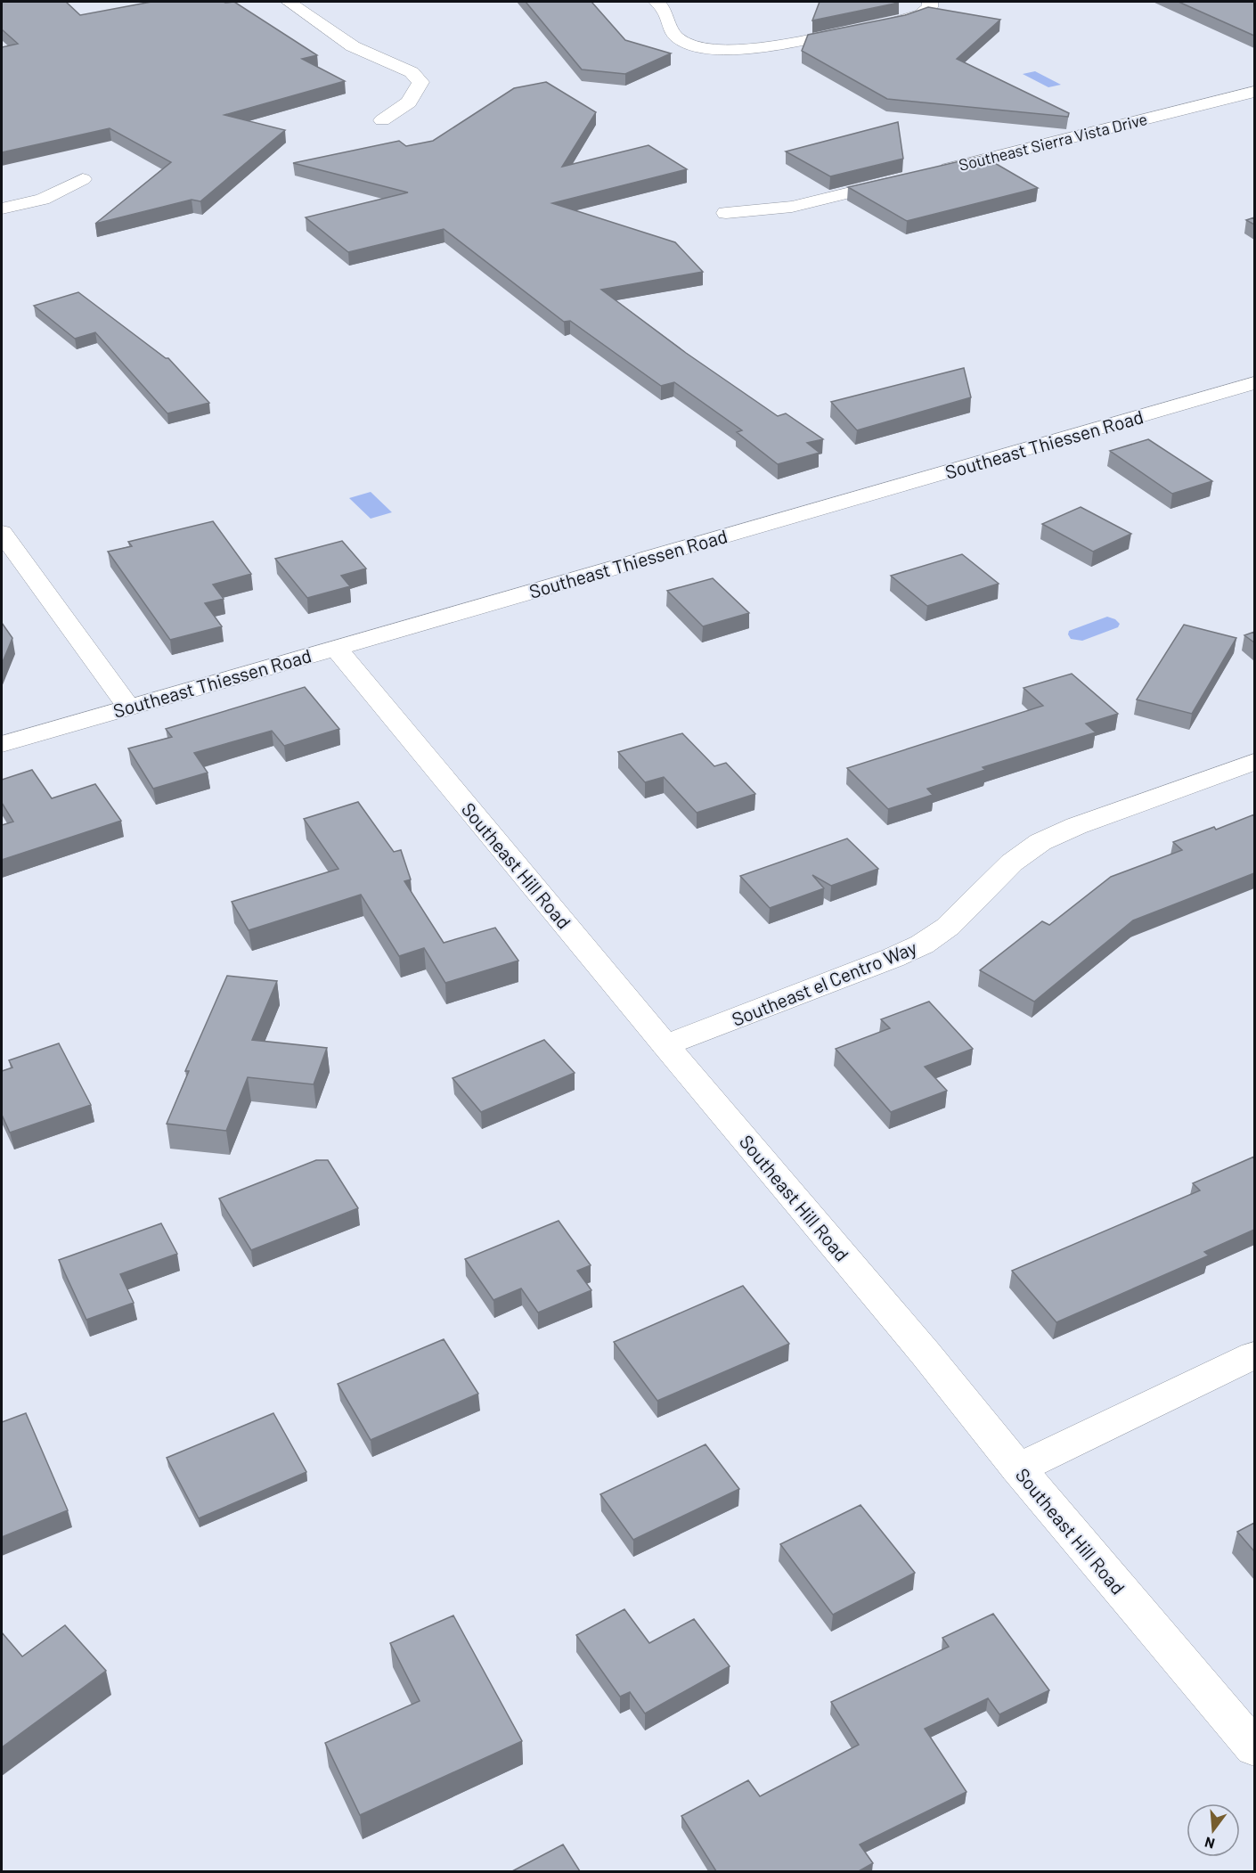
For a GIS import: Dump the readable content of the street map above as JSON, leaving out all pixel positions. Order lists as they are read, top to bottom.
{
  "streets": {
    "street": [
      "Southeast Sierra Vista Drive",
      "Southeast Thiessen Road",
      "Southeast Hill Road",
      "Southeast el Centro Way"
    ]
  },
  "crossings": [
    ["Southeast Thiessen Road", "Southeast Hill Road"],
    ["Southeast Hill Road", "Southeast el Centro Way"]
  ],
  "north": "bottom"
}
